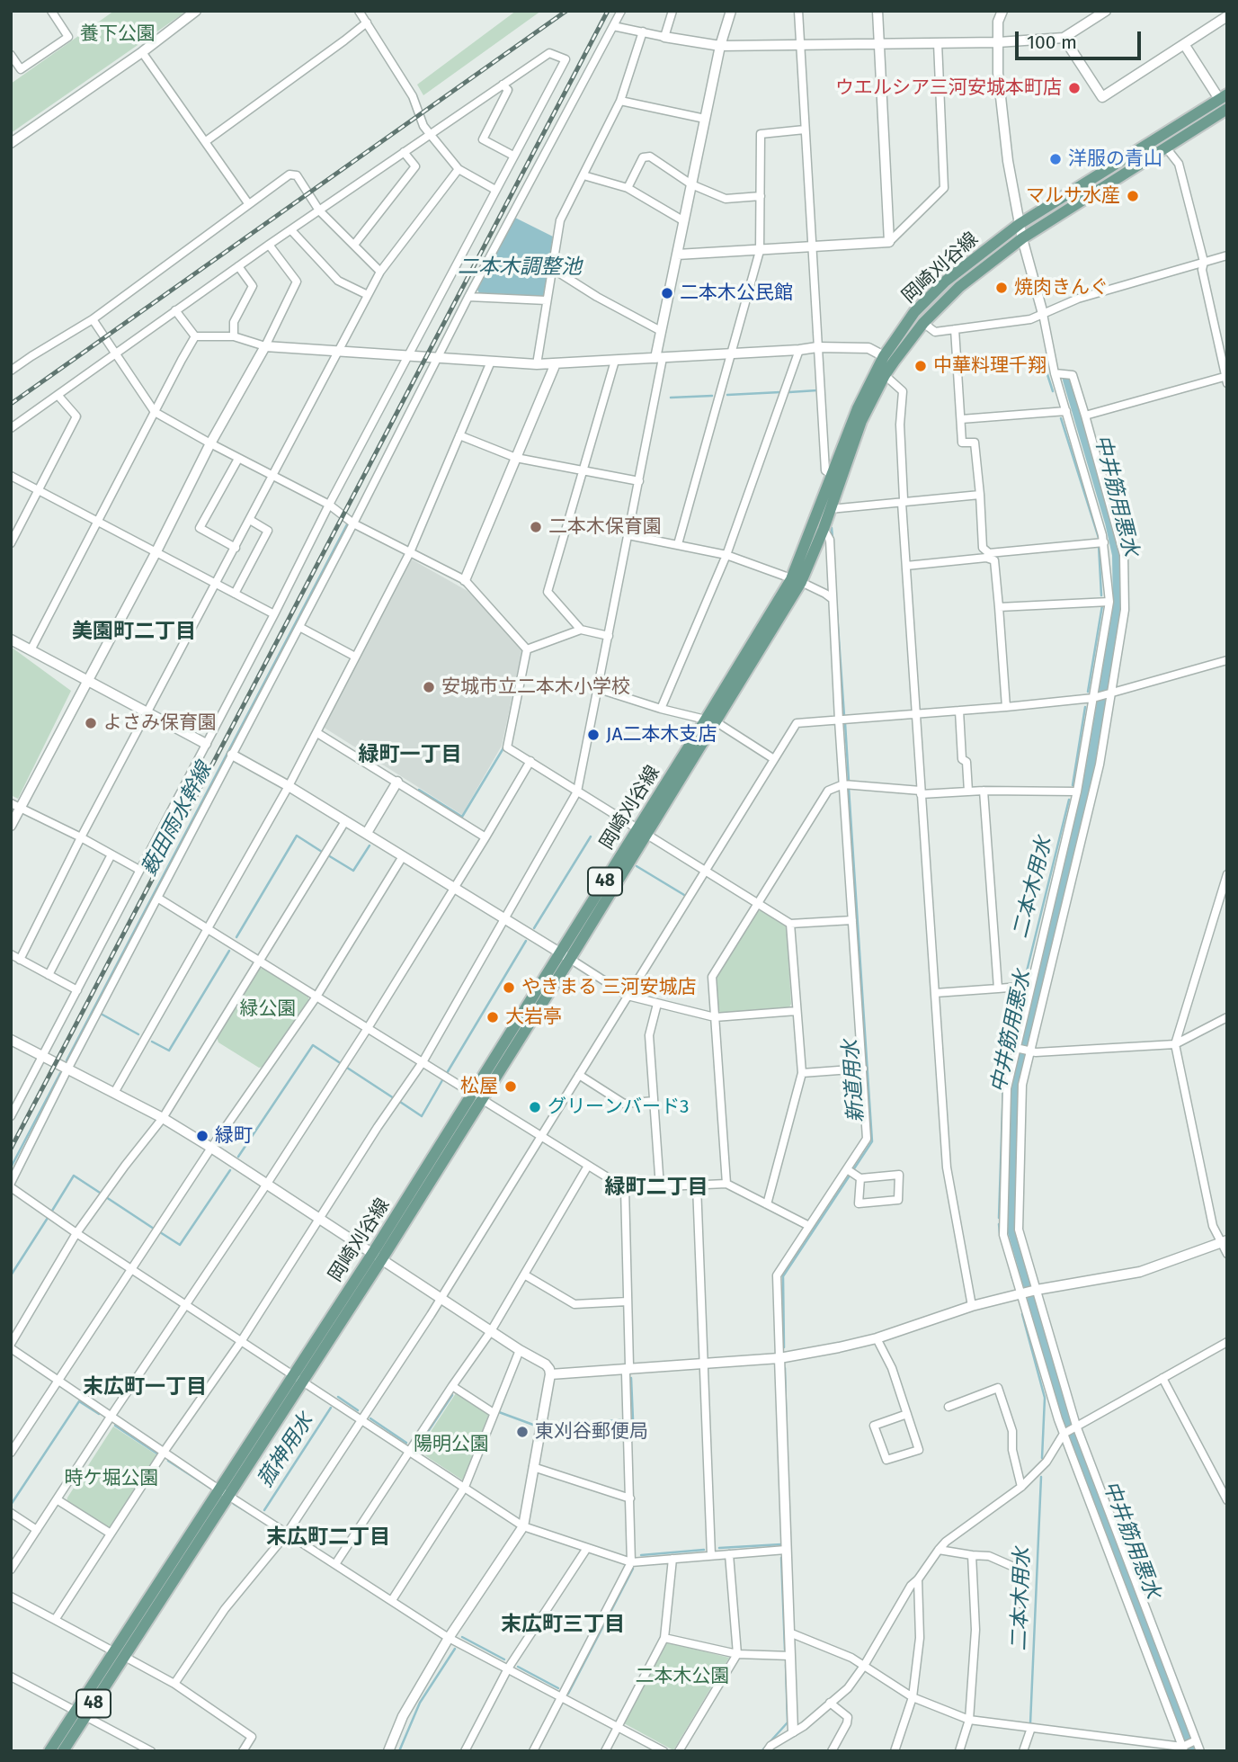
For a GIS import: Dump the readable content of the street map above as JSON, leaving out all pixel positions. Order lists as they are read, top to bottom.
{
  "streets": {
    "main road": ["岡崎刈谷線", "48"]
  },
  "districts": [
    "美園町二丁目",
    "緑町一丁目",
    "緑町二丁目",
    "末広町一丁目",
    "末広町二丁目",
    "末広町三丁目"
  ],
  "water": [
    "二本木調整池",
    "中井筋用悪水",
    "薮田雨水幹線",
    "二本木用水",
    "新道用水",
    "菰神用水"
  ],
  "parks": [
    "養下公園",
    "緑公園",
    "陽明公園",
    "時ケ堀公園",
    "二本木公園"
  ],
  "places": [
    "ウエルシア三河安城本町店",
    "洋服の青山",
    "マルサ水産",
    "焼肉きんぐ",
    "二本木公民館",
    "中華料理千翔",
    "二本木保育園",
    "安城市立二本木小学校",
    "よさみ保育園",
    "JA二本木支店",
    "やきまる 三河安城店",
    "大岩亭",
    "松屋",
    "グリーンバード3",
    "緑町",
    "東刈谷郵便局"
  ],
  "scale_bar": "100 m"
}
